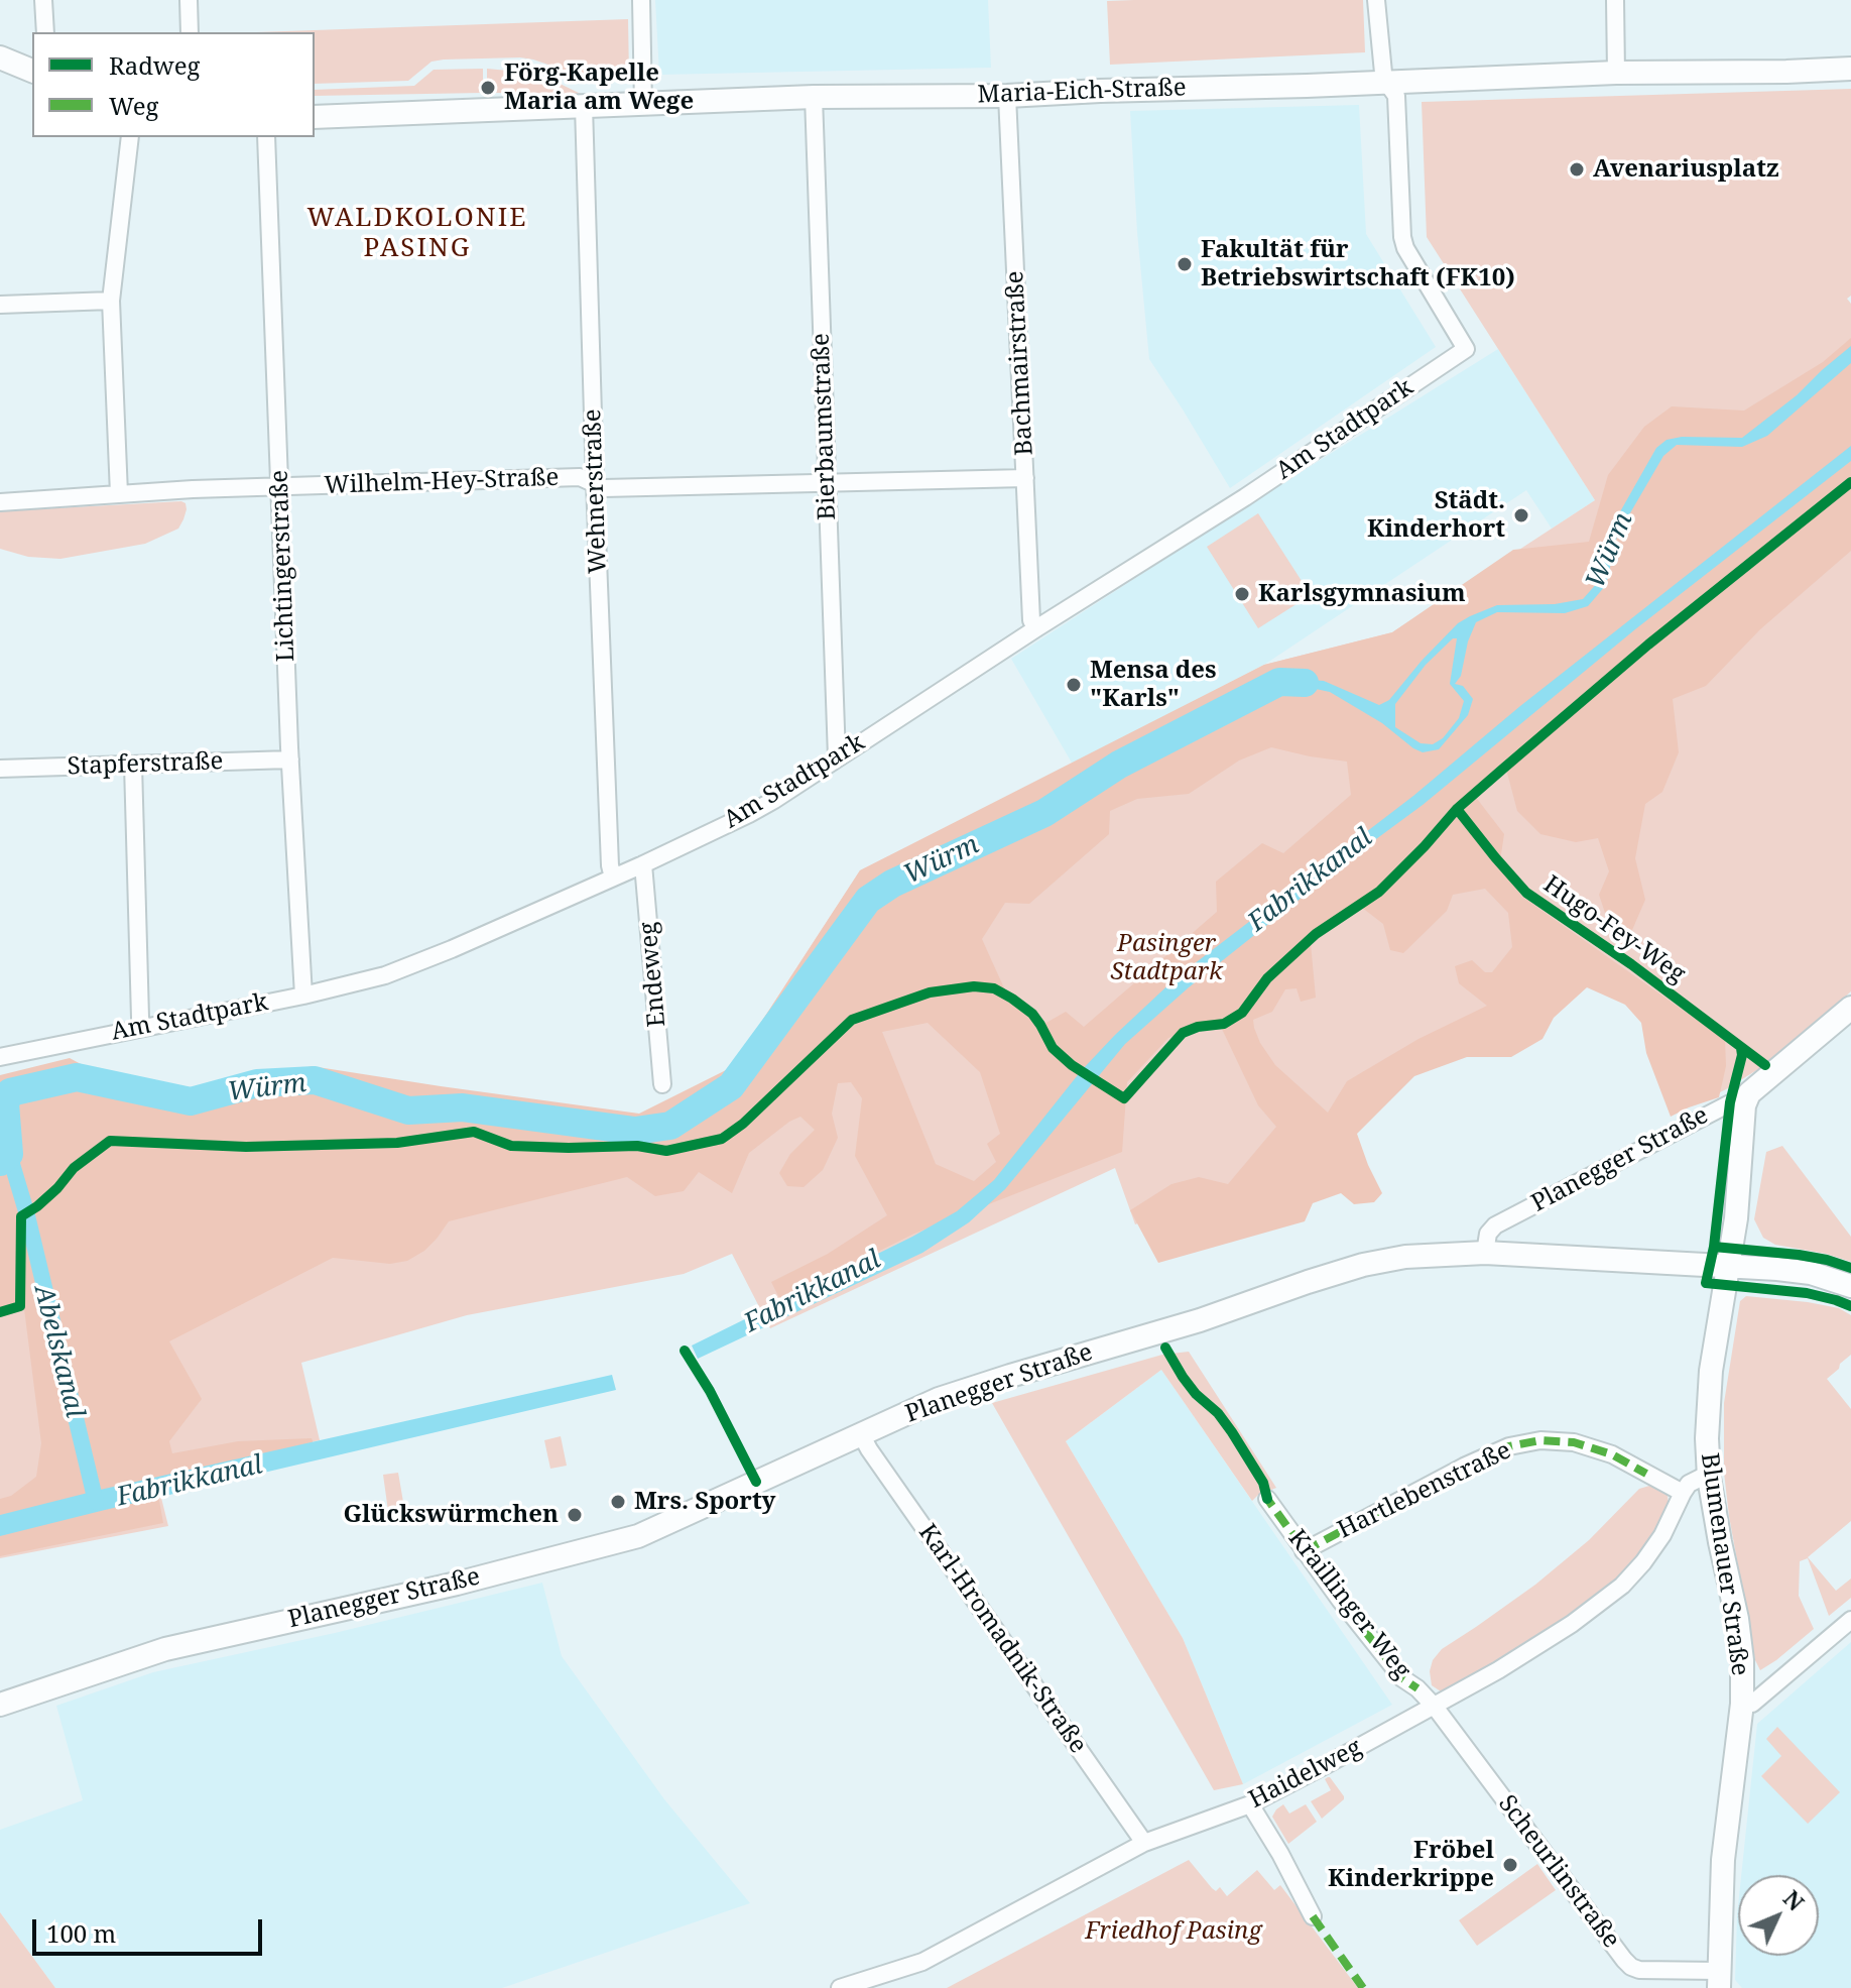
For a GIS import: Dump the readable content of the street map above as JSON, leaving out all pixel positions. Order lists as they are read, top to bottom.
{
  "streets": {
    "street": [
      "Maria-Eich-Straße",
      "Bachmairstraße",
      "Bierbaumstraße",
      "Am Stadtpark",
      "Wilhelm-Hey-Straße",
      "Wehnerstraße",
      "Lichtingerstraße",
      "Stapferstraße",
      "Endeweg",
      "Planegger Straße",
      "Hartlebenstraße",
      "Blumenauer Straße",
      "Kraillinger Weg",
      "Karl-Hromadnik-Straße",
      "Haidelweg",
      "Scheurlinstraße"
    ],
    "cycle path": ["Hugo-Fey-Weg"]
  },
  "crossings": [
    ["Maria-Eich-Straße", "Bachmairstraße"],
    ["Maria-Eich-Straße", "Bierbaumstraße"],
    ["Maria-Eich-Straße", "Am Stadtpark"],
    ["Maria-Eich-Straße", "Wehnerstraße"],
    ["Bachmairstraße", "Am Stadtpark"],
    ["Bachmairstraße", "Wilhelm-Hey-Straße"],
    ["Bierbaumstraße", "Am Stadtpark"],
    ["Bierbaumstraße", "Wilhelm-Hey-Straße"],
    ["Am Stadtpark", "Wehnerstraße"],
    ["Am Stadtpark", "Lichtingerstraße"],
    ["Am Stadtpark", "Endeweg"],
    ["Wilhelm-Hey-Straße", "Wehnerstraße"],
    ["Wilhelm-Hey-Straße", "Lichtingerstraße"],
    ["Lichtingerstraße", "Stapferstraße"],
    ["Planegger Straße", "Blumenauer Straße"],
    ["Planegger Straße", "Karl-Hromadnik-Straße"],
    ["Hartlebenstraße", "Kraillinger Weg"],
    ["Hartlebenstraße", "Haidelweg"],
    ["Blumenauer Straße", "Haidelweg"],
    ["Blumenauer Straße", "Scheurlinstraße"],
    ["Kraillinger Weg", "Haidelweg"],
    ["Kraillinger Weg", "Scheurlinstraße"],
    ["Karl-Hromadnik-Straße", "Haidelweg"],
    ["Haidelweg", "Scheurlinstraße"]
  ],
  "districts": ["WALDKOLONIE PASING"],
  "water": ["Würm", "Fabrikkanal", "Abelskanal"],
  "parks": ["Pasinger Stadtpark", "Friedhof Pasing"],
  "places": [
    "Förg-Kapelle Maria am Wege",
    "Avenariusplatz",
    "Fakultät für Betriebswirtschaft (FK10)",
    "Städt. Kinderhort",
    "Karlsgymnasium",
    "Mensa des \"Karls\"",
    "Mrs. Sporty",
    "Glückswürmchen",
    "Fröbel Kinderkrippe"
  ],
  "legend": ["Radweg", "Weg"],
  "scale_bar": "100 m",
  "north": "top right"
}
